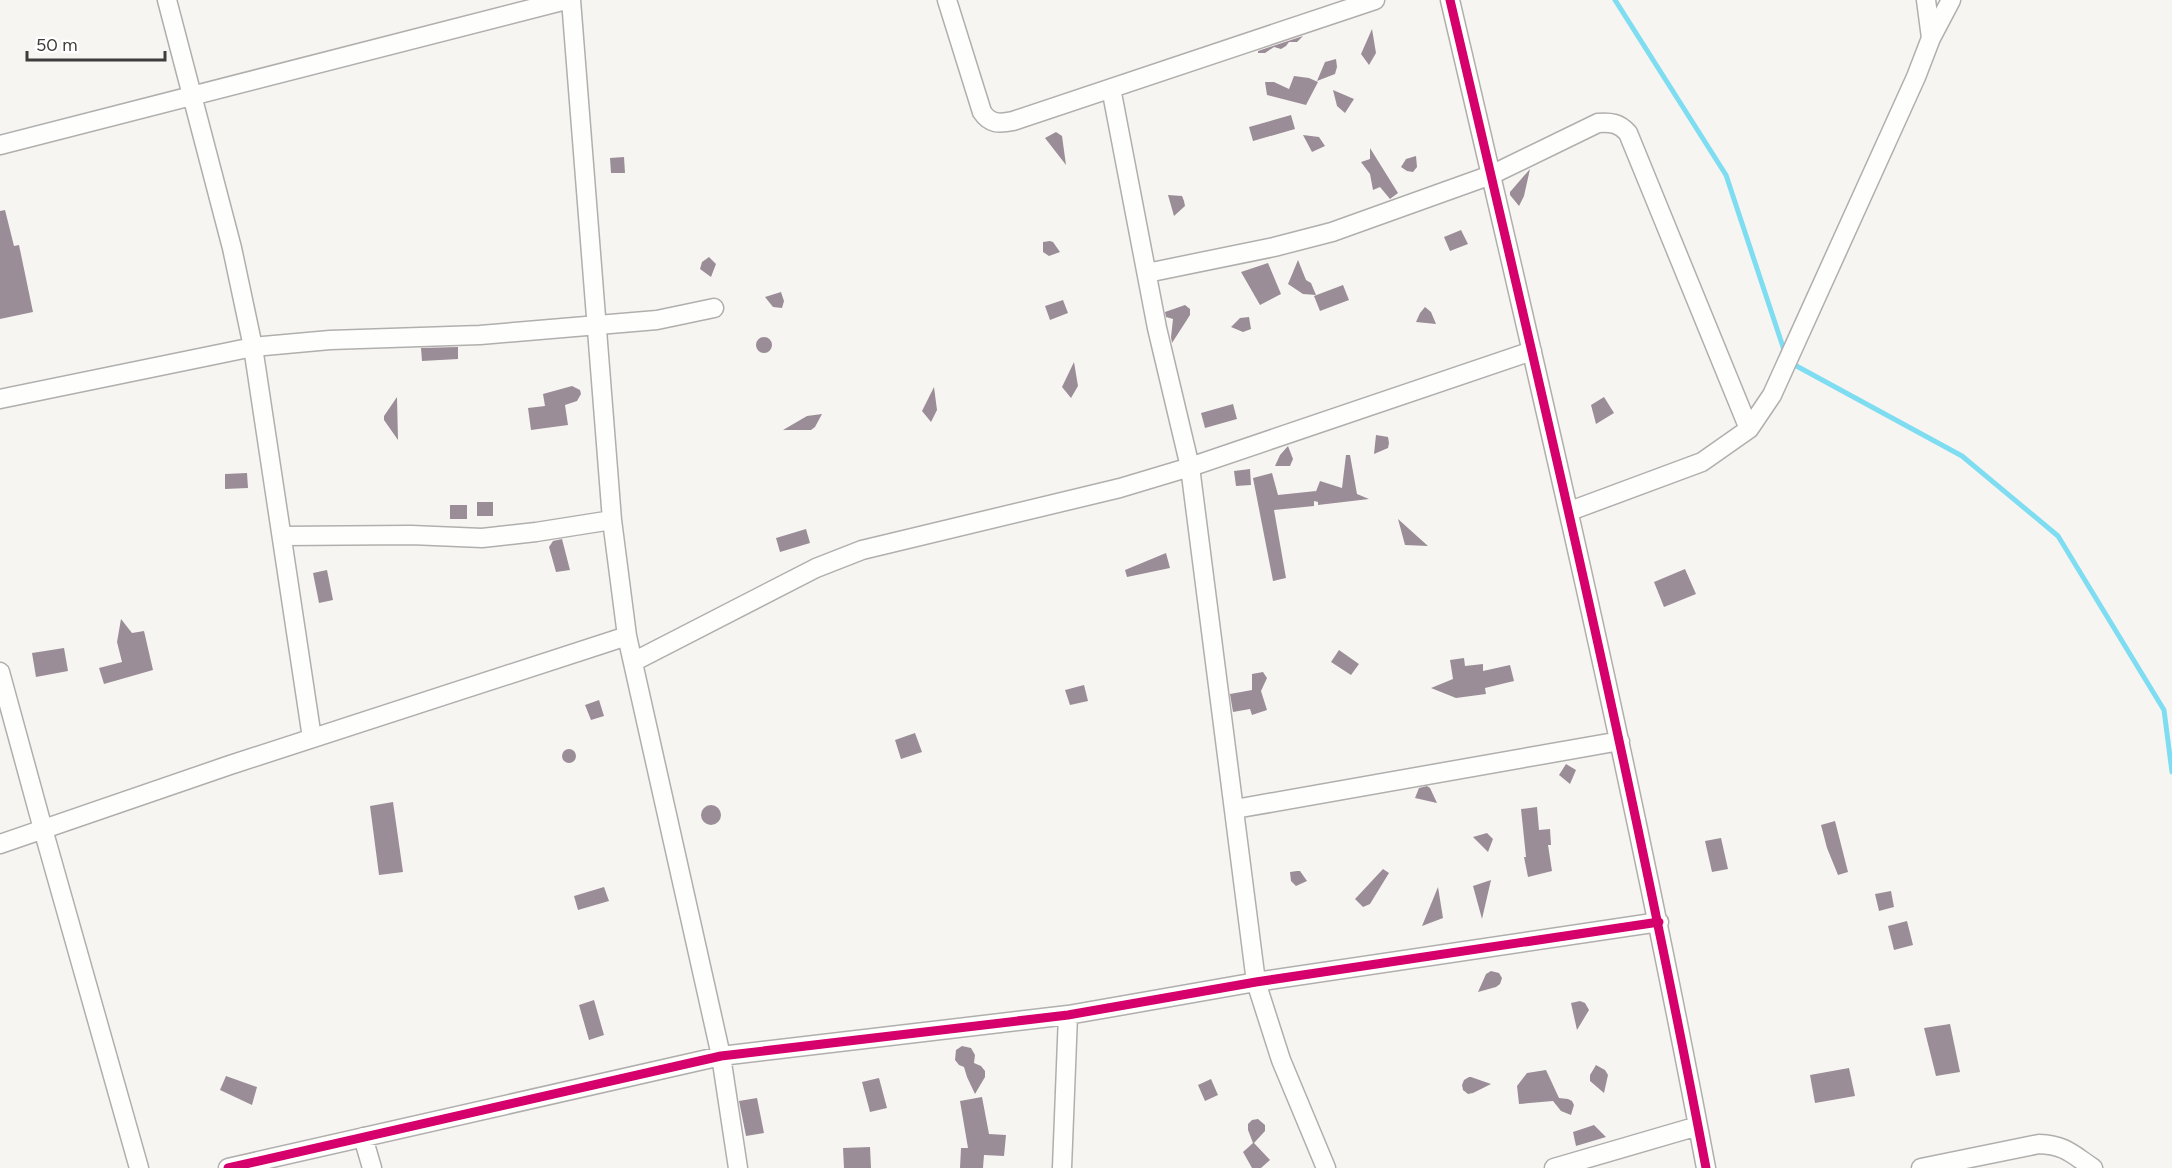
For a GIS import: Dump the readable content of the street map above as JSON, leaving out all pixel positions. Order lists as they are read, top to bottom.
{
  "scale_bar": "50 m"
}
